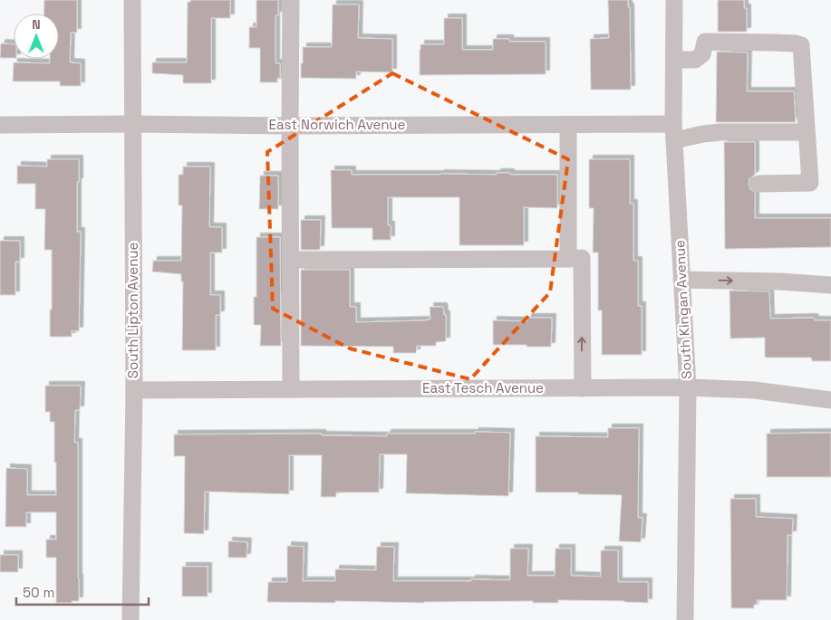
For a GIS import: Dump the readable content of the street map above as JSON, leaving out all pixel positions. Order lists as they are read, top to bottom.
{
  "streets": {
    "street": [
      "East Norwich Avenue",
      "South Kingan Avenue",
      "South Lipton Avenue",
      "East Tesch Avenue"
    ]
  },
  "crossings": [
    ["East Norwich Avenue", "South Kingan Avenue"],
    ["East Norwich Avenue", "South Lipton Avenue"],
    ["South Kingan Avenue", "East Tesch Avenue"],
    ["South Lipton Avenue", "East Tesch Avenue"]
  ],
  "scale_bar": "50 m",
  "north": "top"
}
